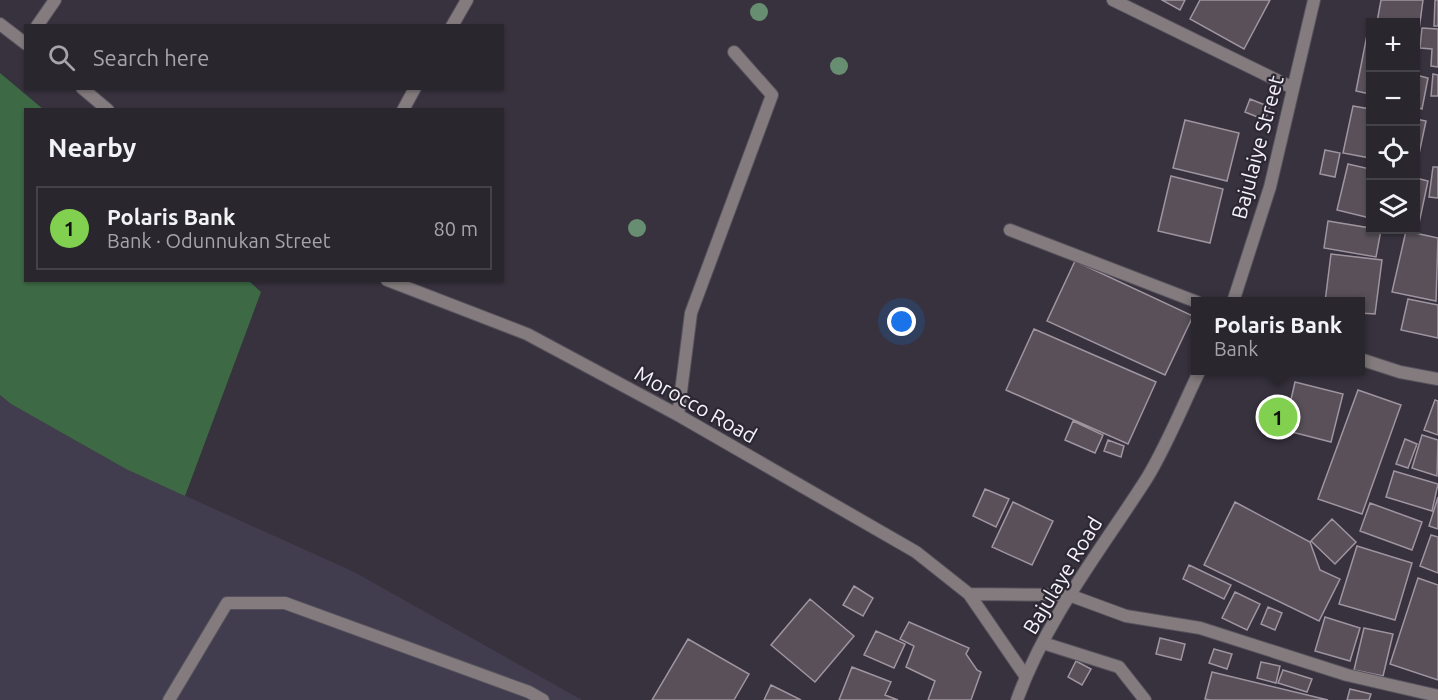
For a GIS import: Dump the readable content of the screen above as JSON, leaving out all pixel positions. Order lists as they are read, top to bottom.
{
  "streets": {
    "street": ["Bajulaiye Street", "Morocco Road", "Bajulaye Road"]
  },
  "crossings": [
    ["Morocco Road", "Bajulaye Road"]
  ],
  "page": {
    "map_buttons": ["+", "−"],
    "search": "Search here",
    "heading": "Nearby",
    "list": [
      {
        "mark": "1",
        "name": "Polaris Bank",
        "note": "Bank · Odunnukan Street",
        "value": "80 m"
      }
    ],
    "popup": ["Polaris Bank", "Bank"],
    "pins": "1"
  }
}
